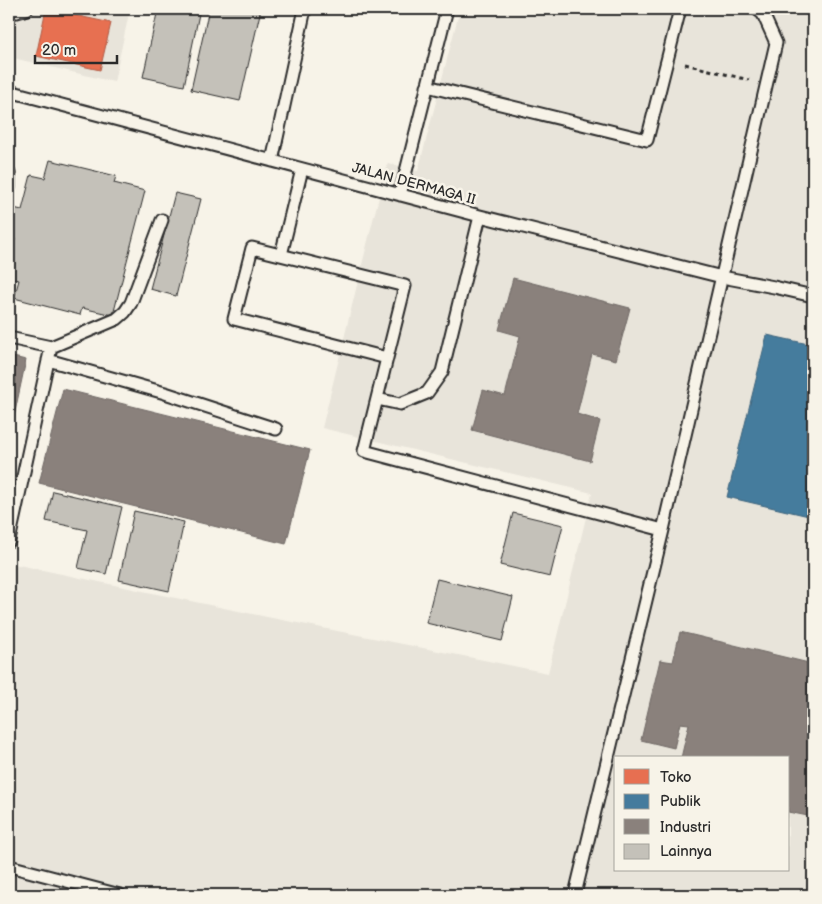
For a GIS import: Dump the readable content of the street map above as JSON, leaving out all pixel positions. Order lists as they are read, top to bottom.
{
  "streets": {
    "lane": ["JALAN DERMAGA II"]
  },
  "legend": [
    "Toko",
    "Publik",
    "Industri",
    "Lainnya"
  ],
  "scale_bar": "20 m"
}
